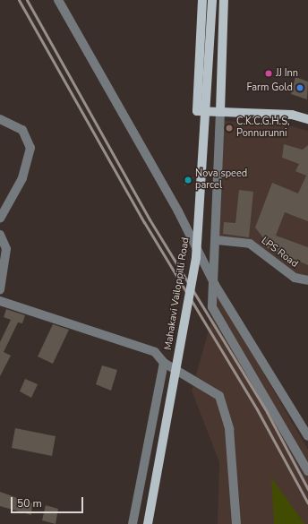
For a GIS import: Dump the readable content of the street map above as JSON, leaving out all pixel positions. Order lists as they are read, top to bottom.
{
  "streets": {
    "main road": ["Mahakavi Vailoppilli Road"],
    "street": ["LPS Road"]
  },
  "places": [
    "JJ Inn",
    "Farm Gold",
    "C.K.C.G.H.S, Ponnurunni",
    "Nova speed parcel"
  ],
  "scale_bar": "50 m"
}
